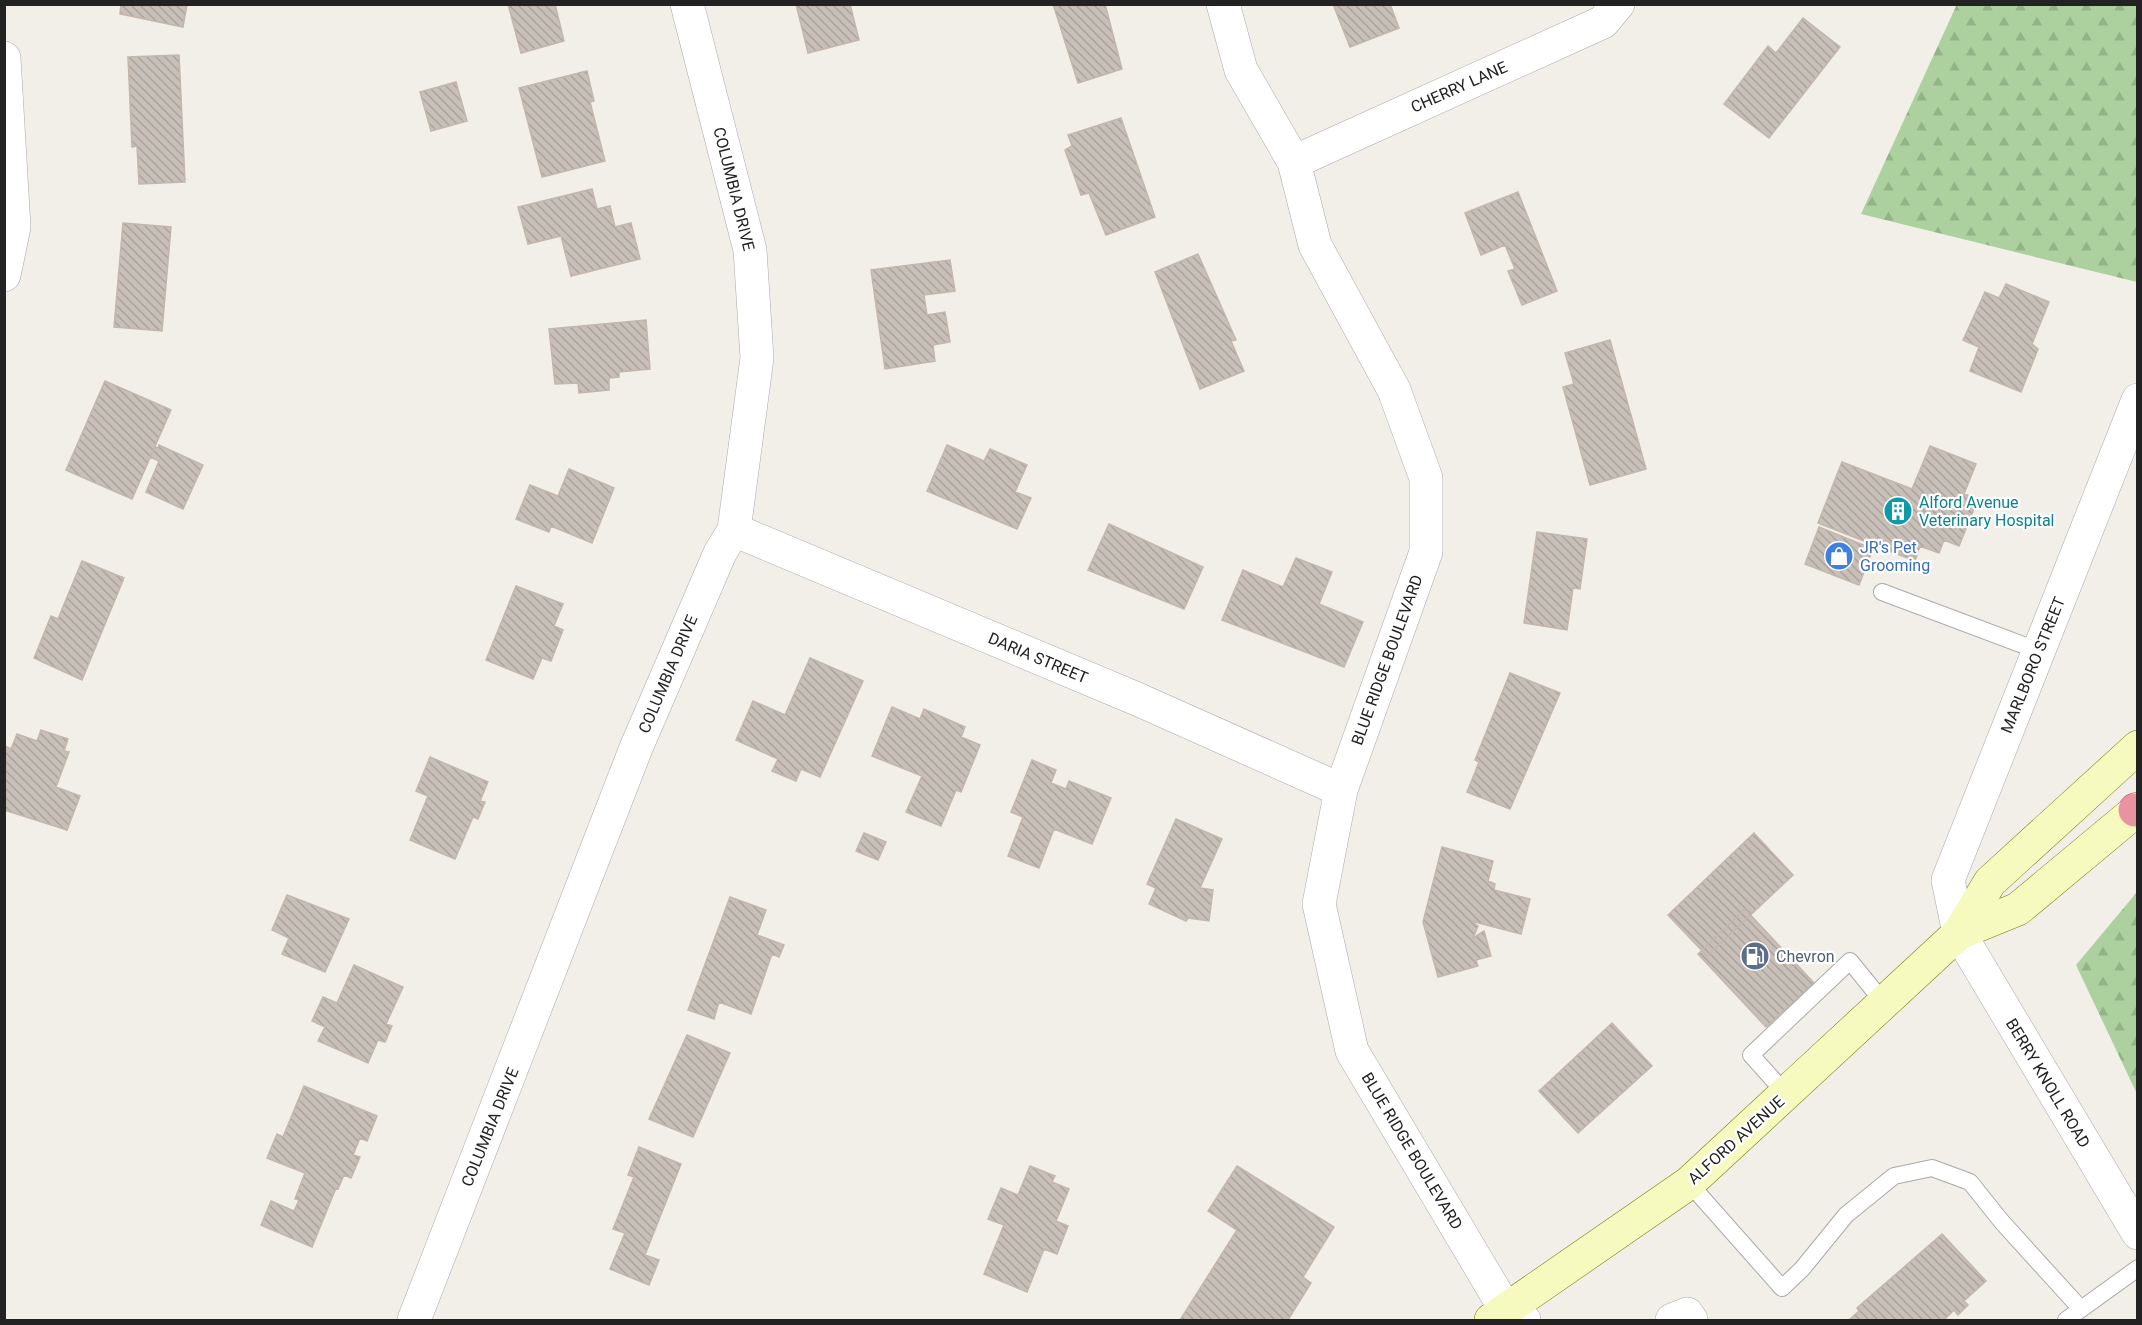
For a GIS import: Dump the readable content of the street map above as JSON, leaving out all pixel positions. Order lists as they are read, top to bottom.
{
  "streets": {
    "street": [
      "CHERRY LANE",
      "COLUMBIA DRIVE",
      "DARIA STREET",
      "BLUE RIDGE BOULEVARD",
      "MARLBORO STREET",
      "BERRY KNOLL ROAD",
      "ALFORD AVENUE"
    ]
  },
  "crossings": [
    ["CHERRY LANE", "BLUE RIDGE BOULEVARD"],
    ["COLUMBIA DRIVE", "DARIA STREET"],
    ["DARIA STREET", "BLUE RIDGE BOULEVARD"],
    ["BLUE RIDGE BOULEVARD", "ALFORD AVENUE"],
    ["MARLBORO STREET", "BERRY KNOLL ROAD"],
    ["MARLBORO STREET", "ALFORD AVENUE"],
    ["BERRY KNOLL ROAD", "ALFORD AVENUE"]
  ],
  "places": {
    "building": ["Alford Avenue Veterinary Hospital"],
    "shop": ["JR's Pet Grooming"],
    "fuel station": ["Chevron"]
  }
}
